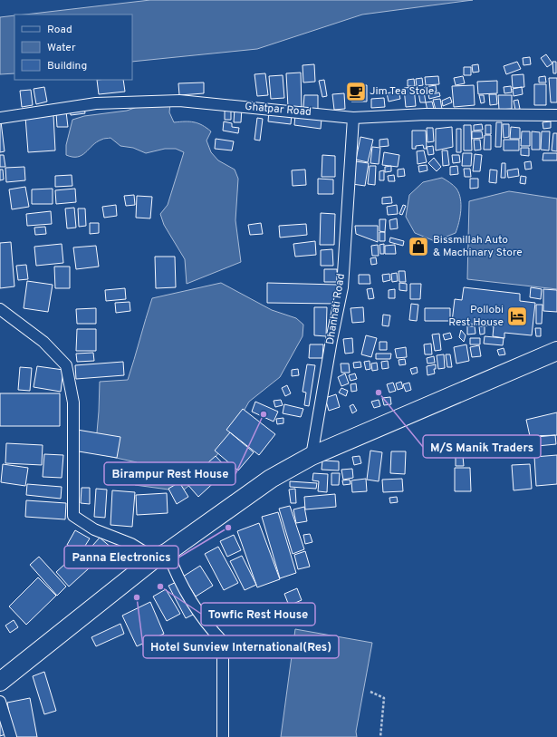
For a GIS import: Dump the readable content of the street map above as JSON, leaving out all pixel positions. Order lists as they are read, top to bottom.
{
  "streets": {
    "street": ["Ghatpar Road", "Dhanhati Road"]
  },
  "crossings": [
    ["Ghatpar Road", "Dhanhati Road"]
  ],
  "places": {
    "cafe": ["Jim Tea Stole"],
    "shop": ["Bissmillah Auto & Machinary Store"],
    "hotel": ["Pollobi Rest House"],
    "other": [
      "M/S Manik Traders",
      "Birampur Rest House",
      "Panna Electronics",
      "Towfic Rest House",
      "Hotel Sunview International(Res)"
    ]
  },
  "legend": ["Road", "Water", "Building"]
}
